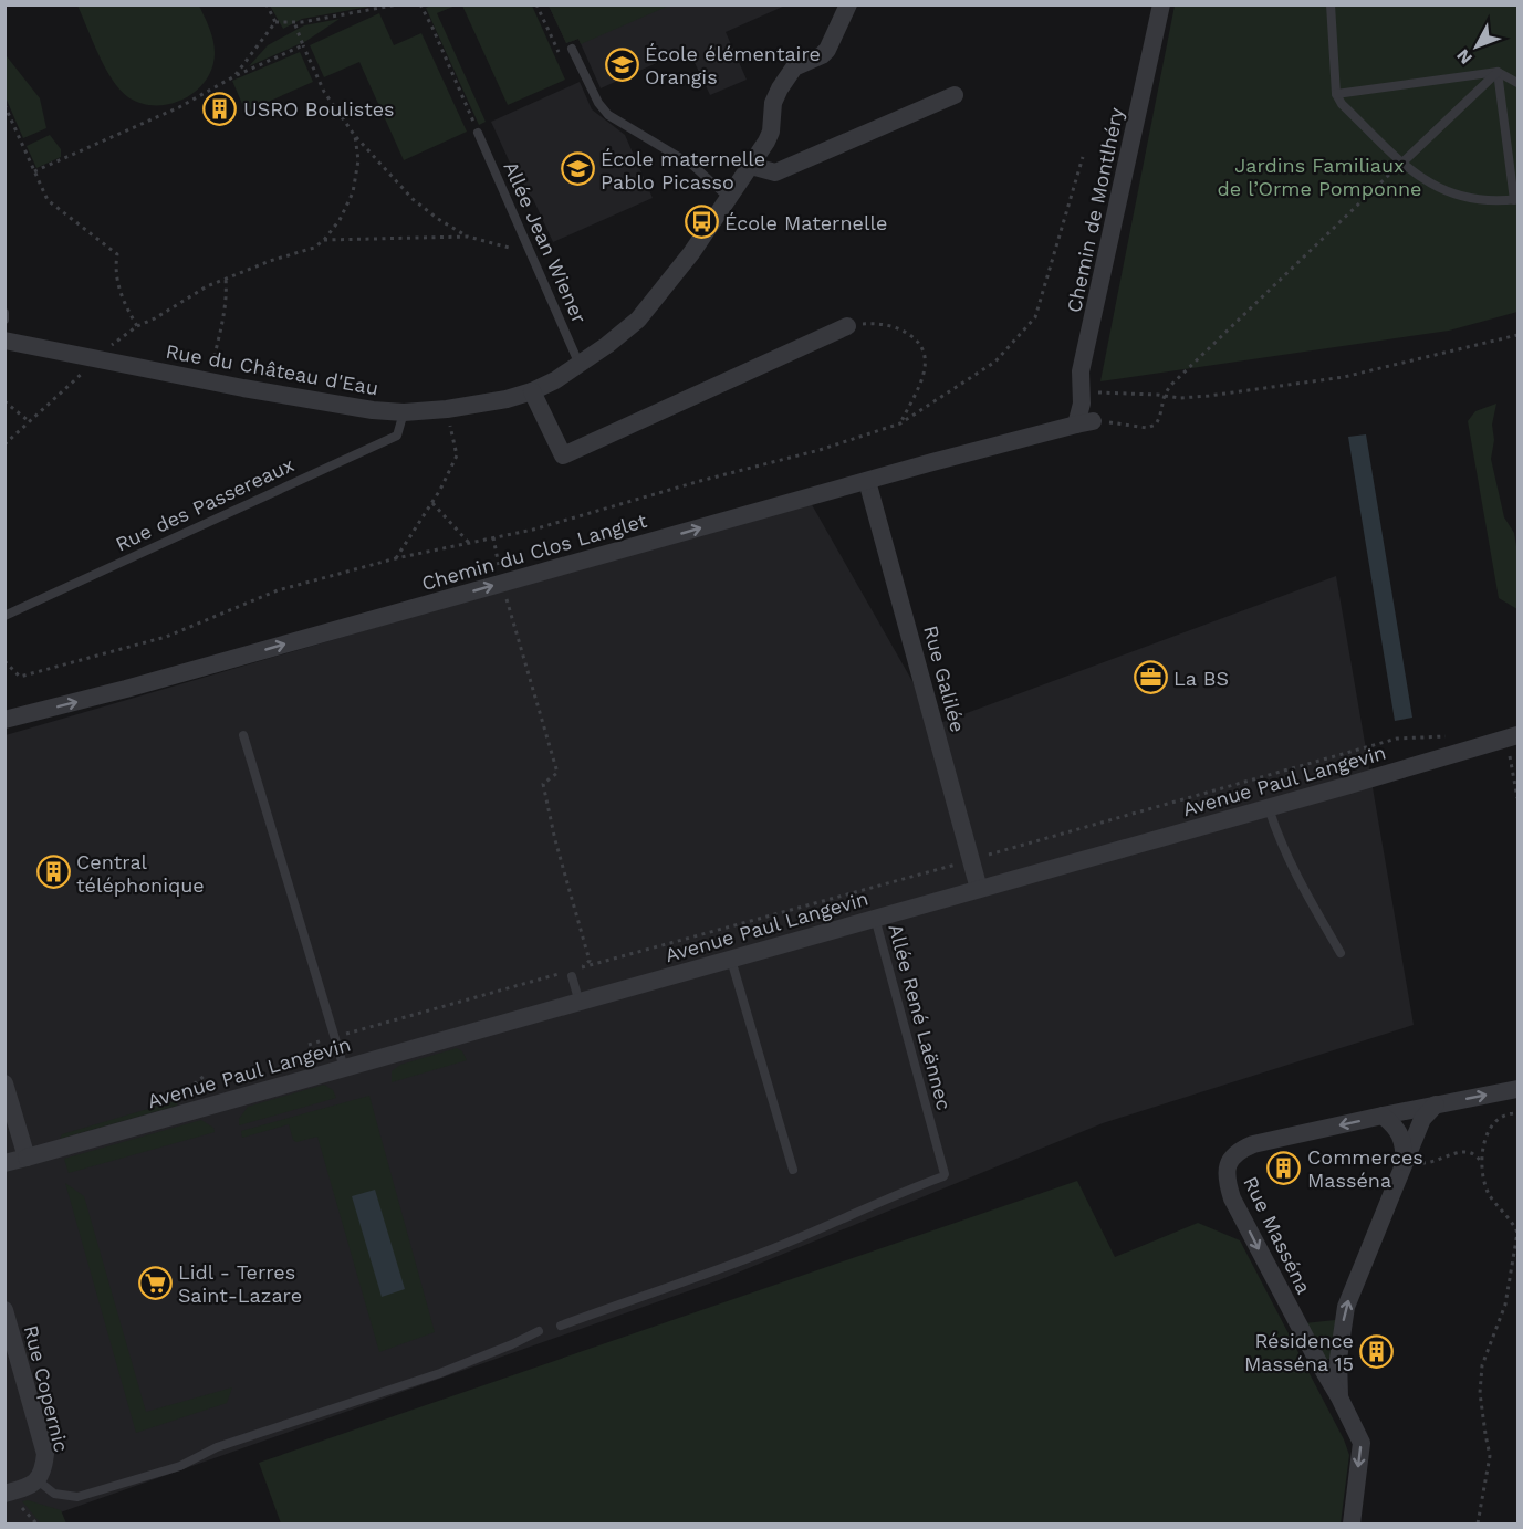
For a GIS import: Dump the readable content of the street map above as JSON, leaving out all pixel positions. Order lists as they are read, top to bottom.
{
  "streets": {
    "street": [
      "Chemin de Montlhéry",
      "Rue du Château d'Eau",
      "Chemin du Clos Langlet",
      "Rue Galilée",
      "Avenue Paul Langevin",
      "Rue Masséna",
      "Rue Copernic"
    ],
    "lane": ["Allée Jean Wiener", "Rue des Passereaux", "Allée René Laënnec"]
  },
  "crossings": [
    ["Chemin de Montlhéry", "Chemin du Clos Langlet"],
    ["Allée Jean Wiener", "Rue du Château d'Eau"],
    ["Rue du Château d'Eau", "Rue des Passereaux"],
    ["Chemin du Clos Langlet", "Rue Galilée"],
    ["Rue Galilée", "Avenue Paul Langevin"],
    ["Avenue Paul Langevin", "Allée René Laënnec"]
  ],
  "one_way": ["Chemin du Clos Langlet"],
  "parks": ["Jardins Familiaux de l’Orme Pomponne"],
  "places": {
    "school or university": ["École élémentaire Orangis", "École maternelle Pablo Picasso"],
    "building": [
      "USRO Boulistes",
      "Central téléphonique",
      "Commerces Masséna",
      "Résidence Masséna 15"
    ],
    "bus stop": ["École Maternelle"],
    "office": ["La BS"],
    "supermarket": ["Lidl - Terres Saint-Lazare"]
  },
  "north": "bottom left"
}
